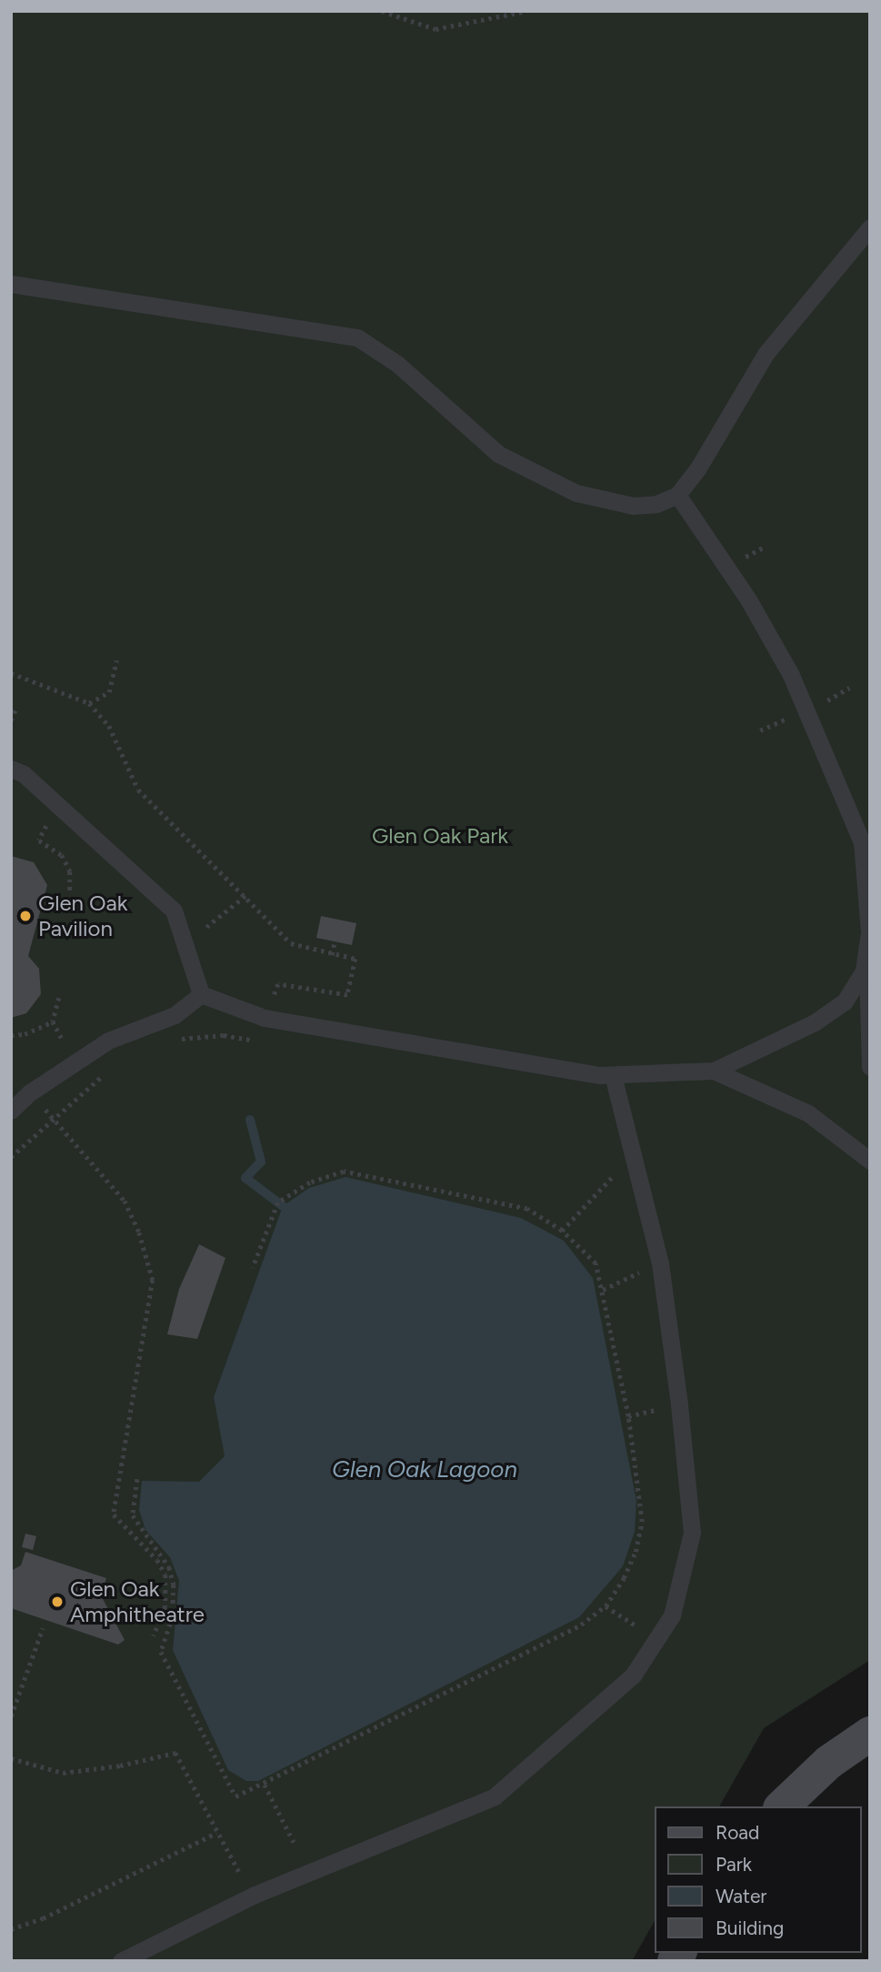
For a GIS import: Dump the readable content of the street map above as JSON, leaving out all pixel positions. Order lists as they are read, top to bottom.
{
  "water": ["Glen Oak Lagoon"],
  "parks": ["Glen Oak Park"],
  "places": ["Glen Oak Pavilion", "Glen Oak Amphitheatre"],
  "legend": [
    "Road",
    "Park",
    "Water",
    "Building"
  ]
}
